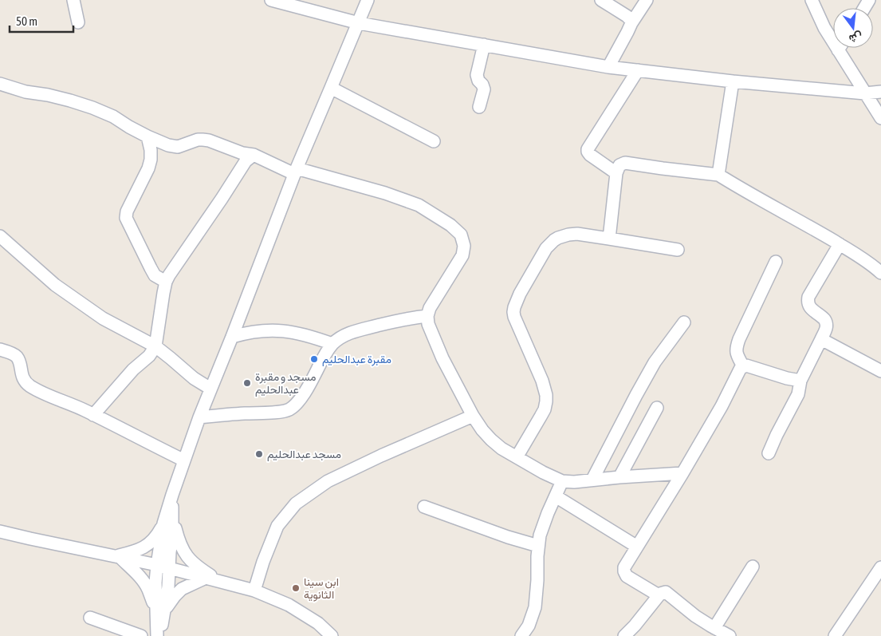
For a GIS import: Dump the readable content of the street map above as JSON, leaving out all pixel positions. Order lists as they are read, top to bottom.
{
  "places": [
    "مقبرة عبدالحليم",
    "مسجد و مقبرة عبدالحليم",
    "مسجد عبدالحليم",
    "ابن سينا الثانوية"
  ],
  "scale_bar": "50 m",
  "north": "bottom"
}
